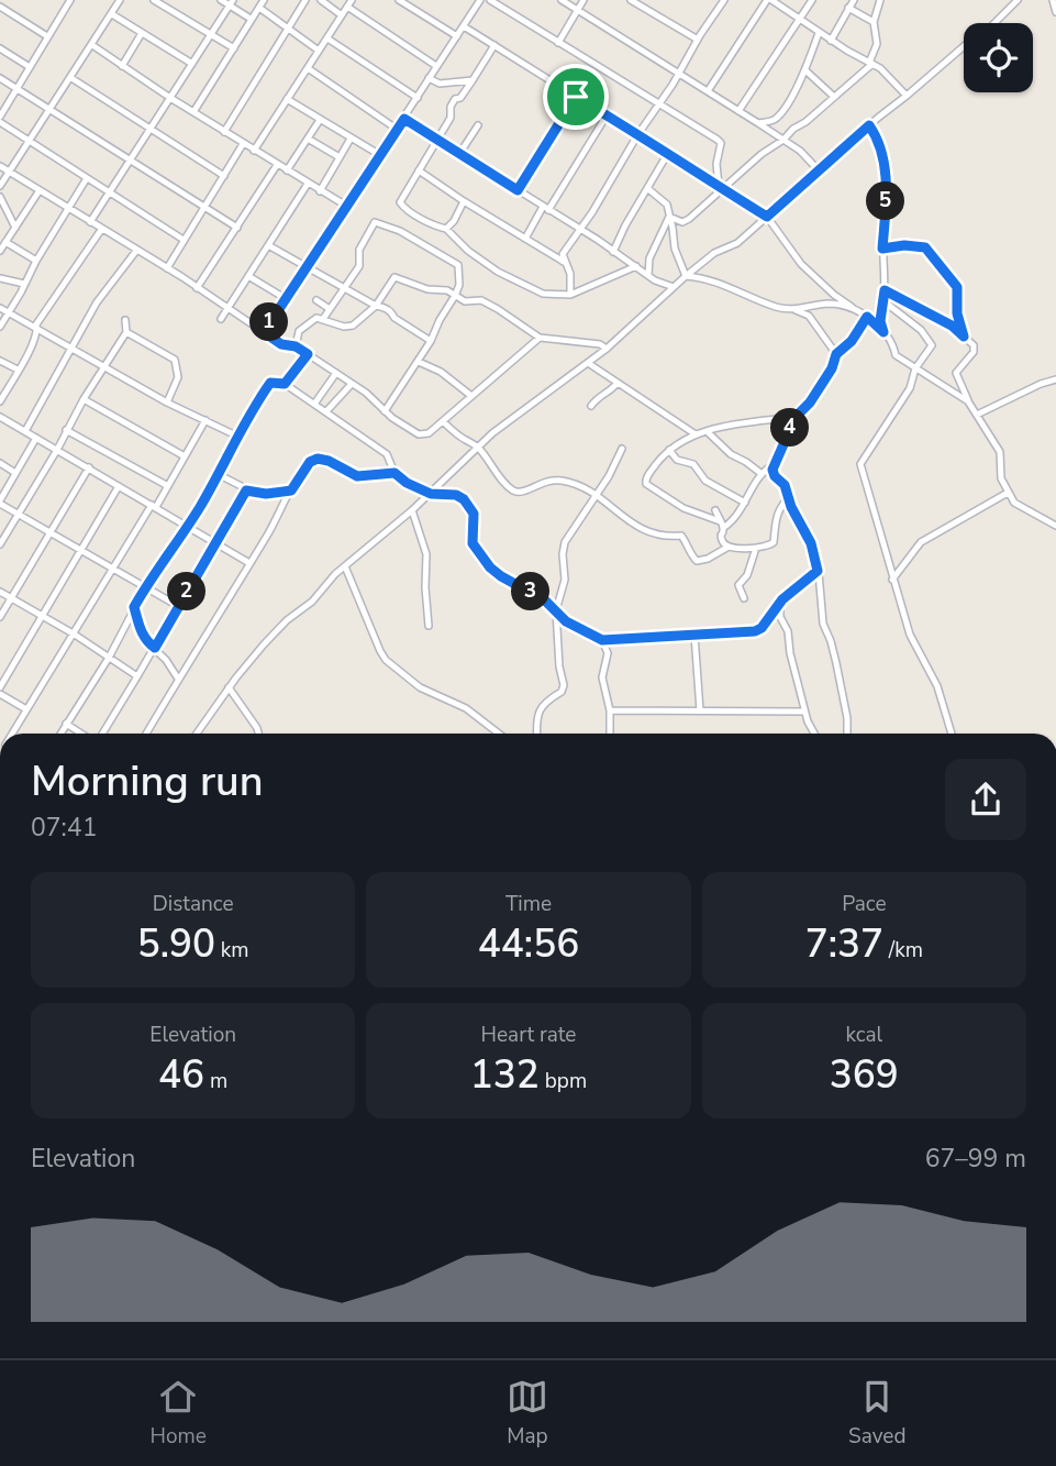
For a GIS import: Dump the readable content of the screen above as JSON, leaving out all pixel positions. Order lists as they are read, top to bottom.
{
  "page": {
    "pins": [
      "5",
      "1",
      "4",
      "2",
      "3"
    ],
    "heading": ["Morning run", "07:41"],
    "stats": [
      ["Distance", "5.90 km"],
      ["Time", "44:56"],
      ["Pace", "7:37 /km"],
      ["Elevation", "46 m"],
      ["Heart rate", "132 bpm"],
      ["kcal", "369"]
    ],
    "chart": ["Elevation", "67–99 m"],
    "tabs": ["Home", "Map", "Saved"]
  }
}
